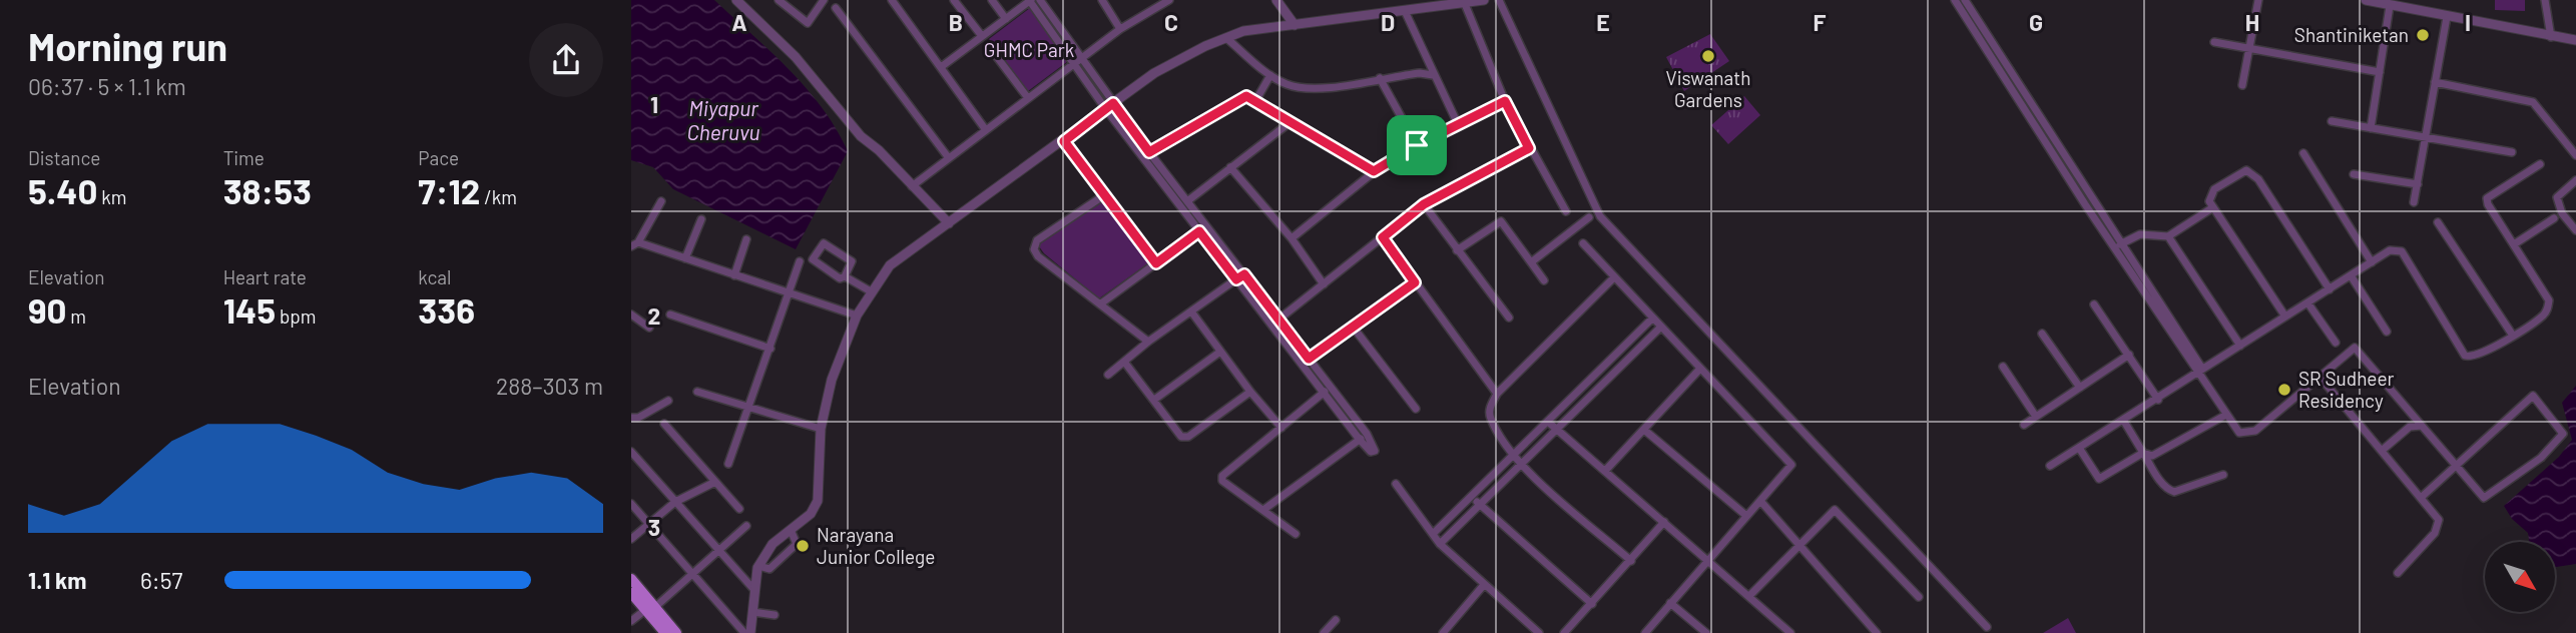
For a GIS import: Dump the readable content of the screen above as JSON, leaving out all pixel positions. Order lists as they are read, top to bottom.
{
  "water": ["Miyapur Cheruvu"],
  "parks": ["GHMC Park"],
  "places": [
    "Shantiniketan",
    "Viswanath Gardens",
    "SR Sudheer Residency",
    "Narayana Junior College"
  ],
  "north": "bottom right",
  "page": {
    "heading": ["Morning run", "06:37 · 5 × 1.1 km"],
    "stats": [
      ["Distance", "5.40 km"],
      ["Time", "38:53"],
      ["Pace", "7:12 /km"],
      ["Elevation", "90 m"],
      ["Heart rate", "145 bpm"],
      ["kcal", "336"]
    ],
    "chart": ["Elevation", "288–303 m"],
    "list": [
      {
        "name": "1.1 km",
        "note": "6:57"
      }
    ]
  },
  "grid": {
    "columns": [
      "A",
      "B",
      "C",
      "D",
      "E",
      "F",
      "G",
      "H",
      "I"
    ],
    "rows": ["1", "2", "3"]
  }
}
